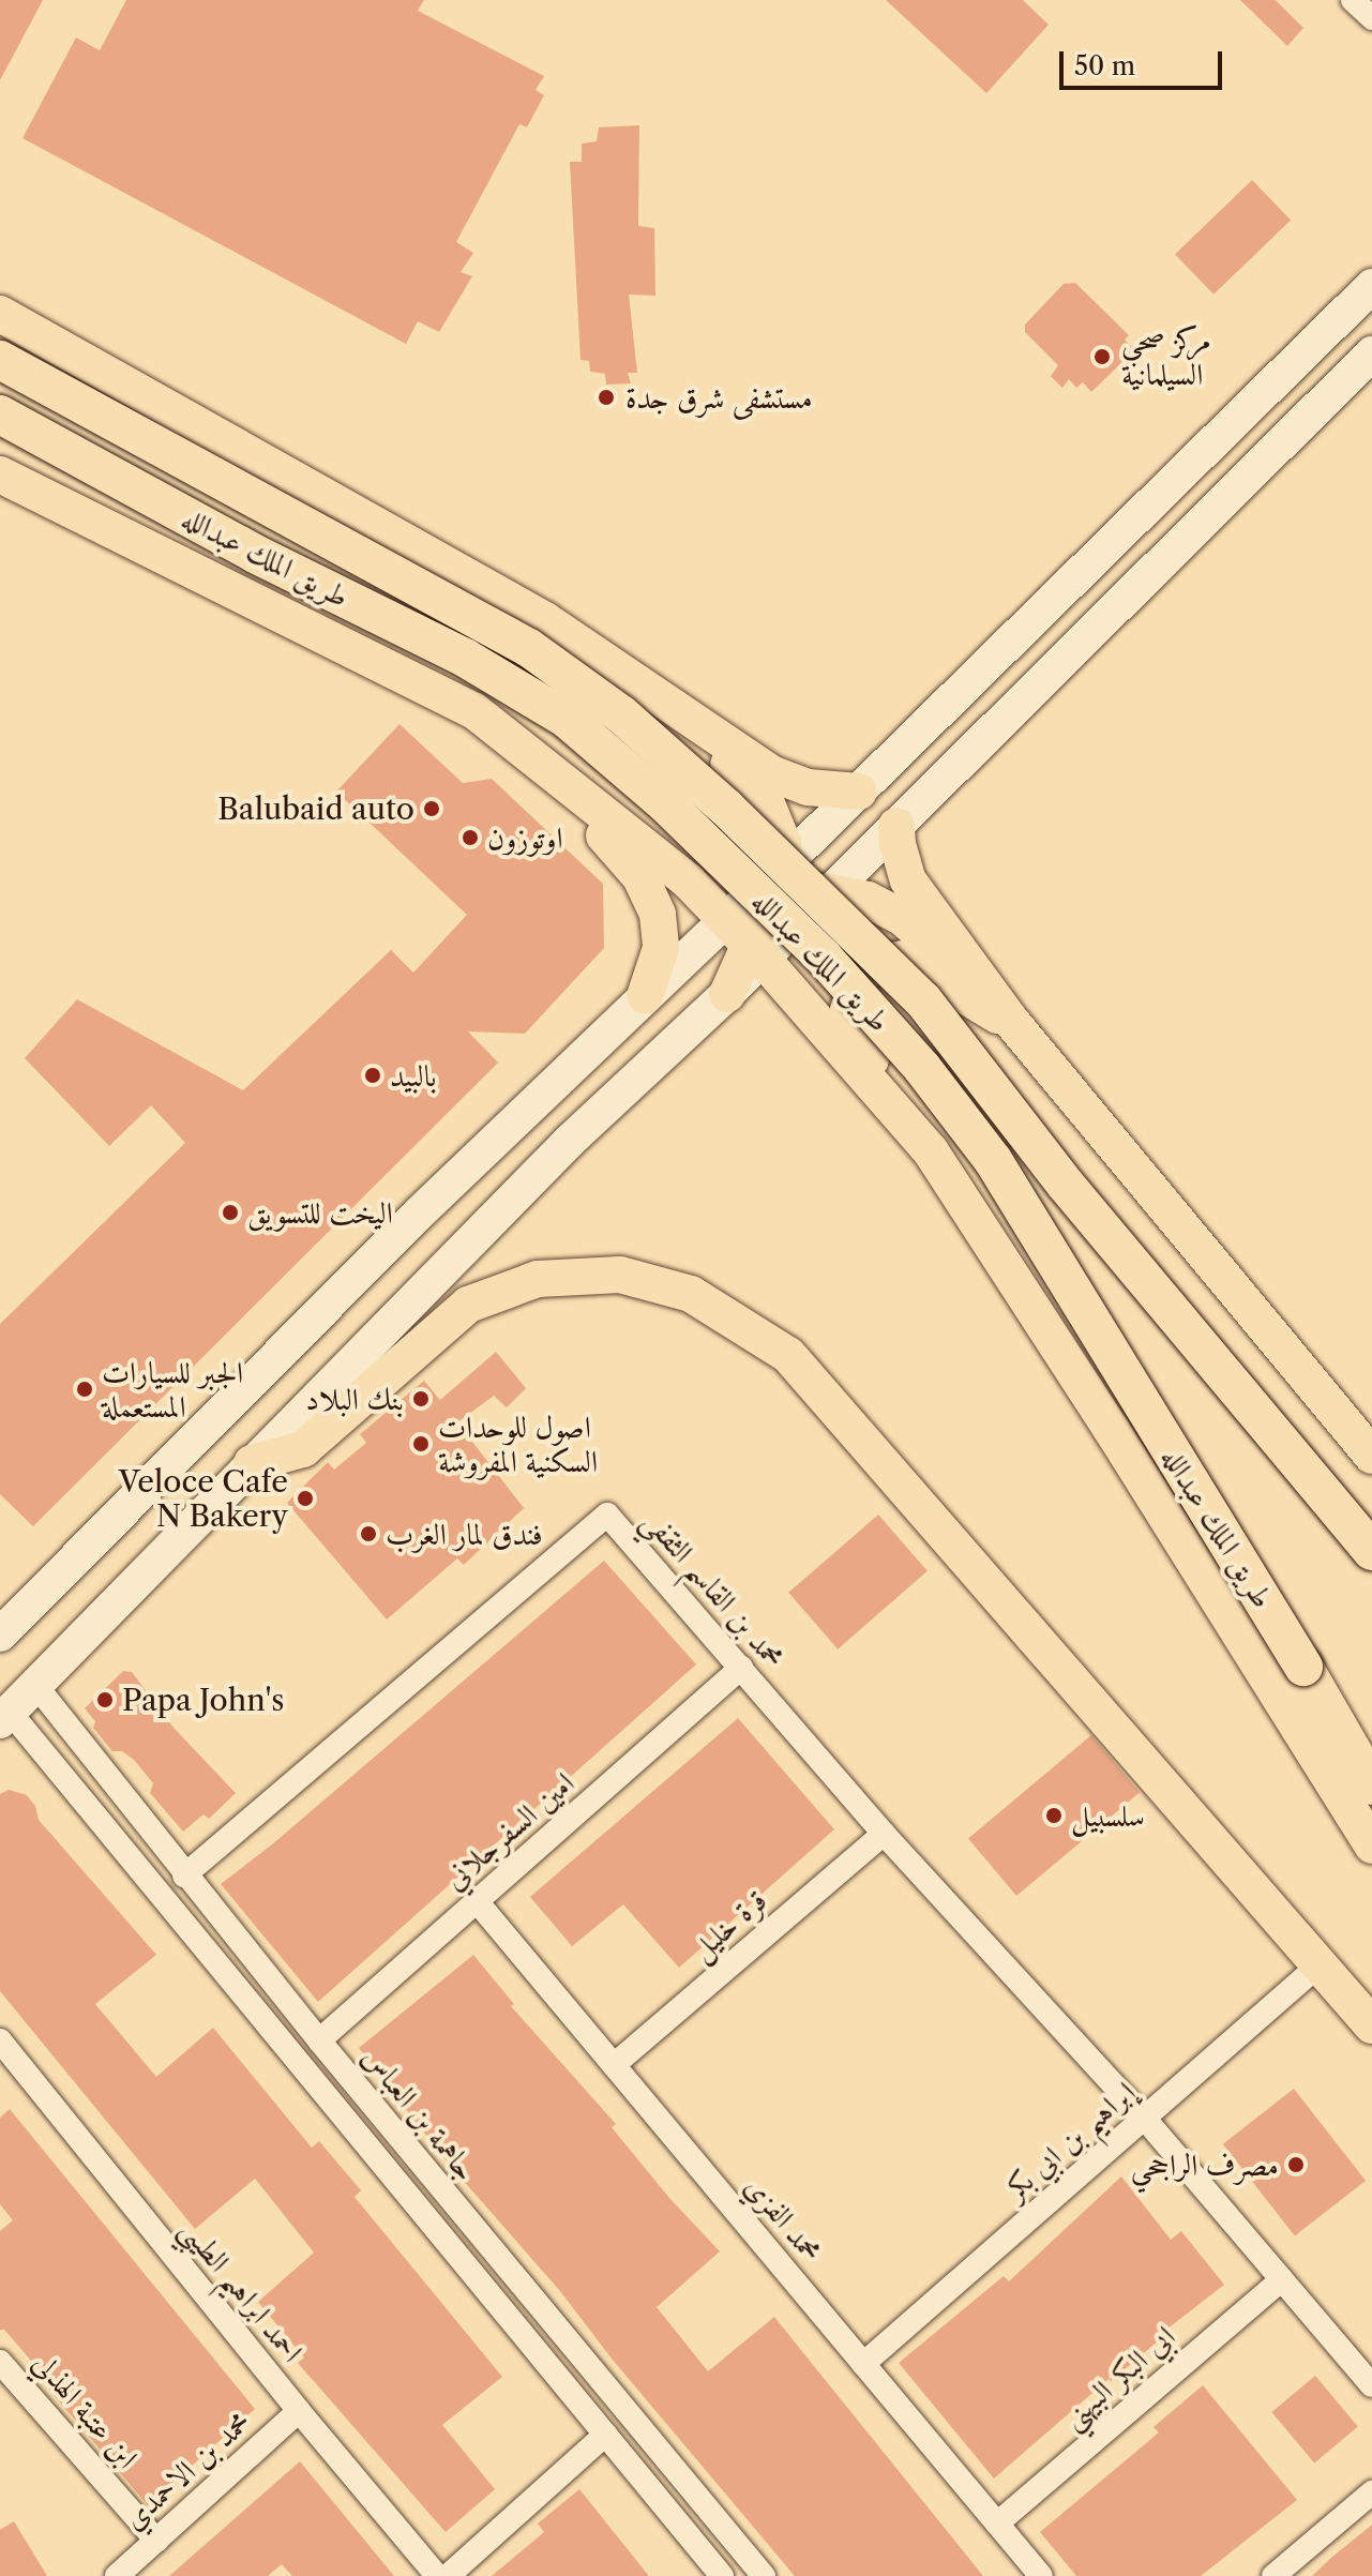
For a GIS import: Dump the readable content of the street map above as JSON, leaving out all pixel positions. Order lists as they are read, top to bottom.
{
  "streets": {
    "highway": ["طريق الملك عبدالله"],
    "street": [
      "محمد بن القاسم الثقفي",
      "امين السفرجلاني",
      "قرة خليل",
      "جاهمة بن العباس",
      "إبراهيم بن ابي بكر",
      "محمد الفزي",
      "احمد ابراهيم الطيبي",
      "ابي البكر البيهني",
      "ابن عتبة الهذلي",
      "محمد بن الاحمدي"
    ]
  },
  "crossings": [
    ["محمد بن القاسم الثقفي", "امين السفرجلاني"],
    ["محمد بن القاسم الثقفي", "قرة خليل"],
    ["محمد بن القاسم الثقفي", "جاهمة بن العباس"],
    ["محمد بن القاسم الثقفي", "إبراهيم بن ابي بكر"],
    ["محمد بن القاسم الثقفي", "ابي البكر البيهني"],
    ["امين السفرجلاني", "جاهمة بن العباس"],
    ["امين السفرجلاني", "محمد الفزي"],
    ["قرة خليل", "محمد الفزي"],
    ["إبراهيم بن ابي بكر", "محمد الفزي"],
    ["محمد الفزي", "ابي البكر البيهني"],
    ["احمد ابراهيم الطيبي", "محمد بن الاحمدي"],
    ["ابن عتبة الهذلي", "محمد بن الاحمدي"]
  ],
  "places": [
    "مركز صحي السيلمانية",
    "مستشفى شرق جدة",
    "Balubaid auto",
    "اوتوزون",
    "بالبيد",
    "اليخت للتسويق",
    "الجبر للسيارات المستعملة",
    "بنك البلاد",
    "اصول للوحدات السكنية المفروشة",
    "Veloce Cafe N Bakery",
    "فندق لمار الغرب",
    "Papa John's",
    "سلسبيل",
    "مصرف الراجحي"
  ],
  "scale_bar": "50 m"
}
